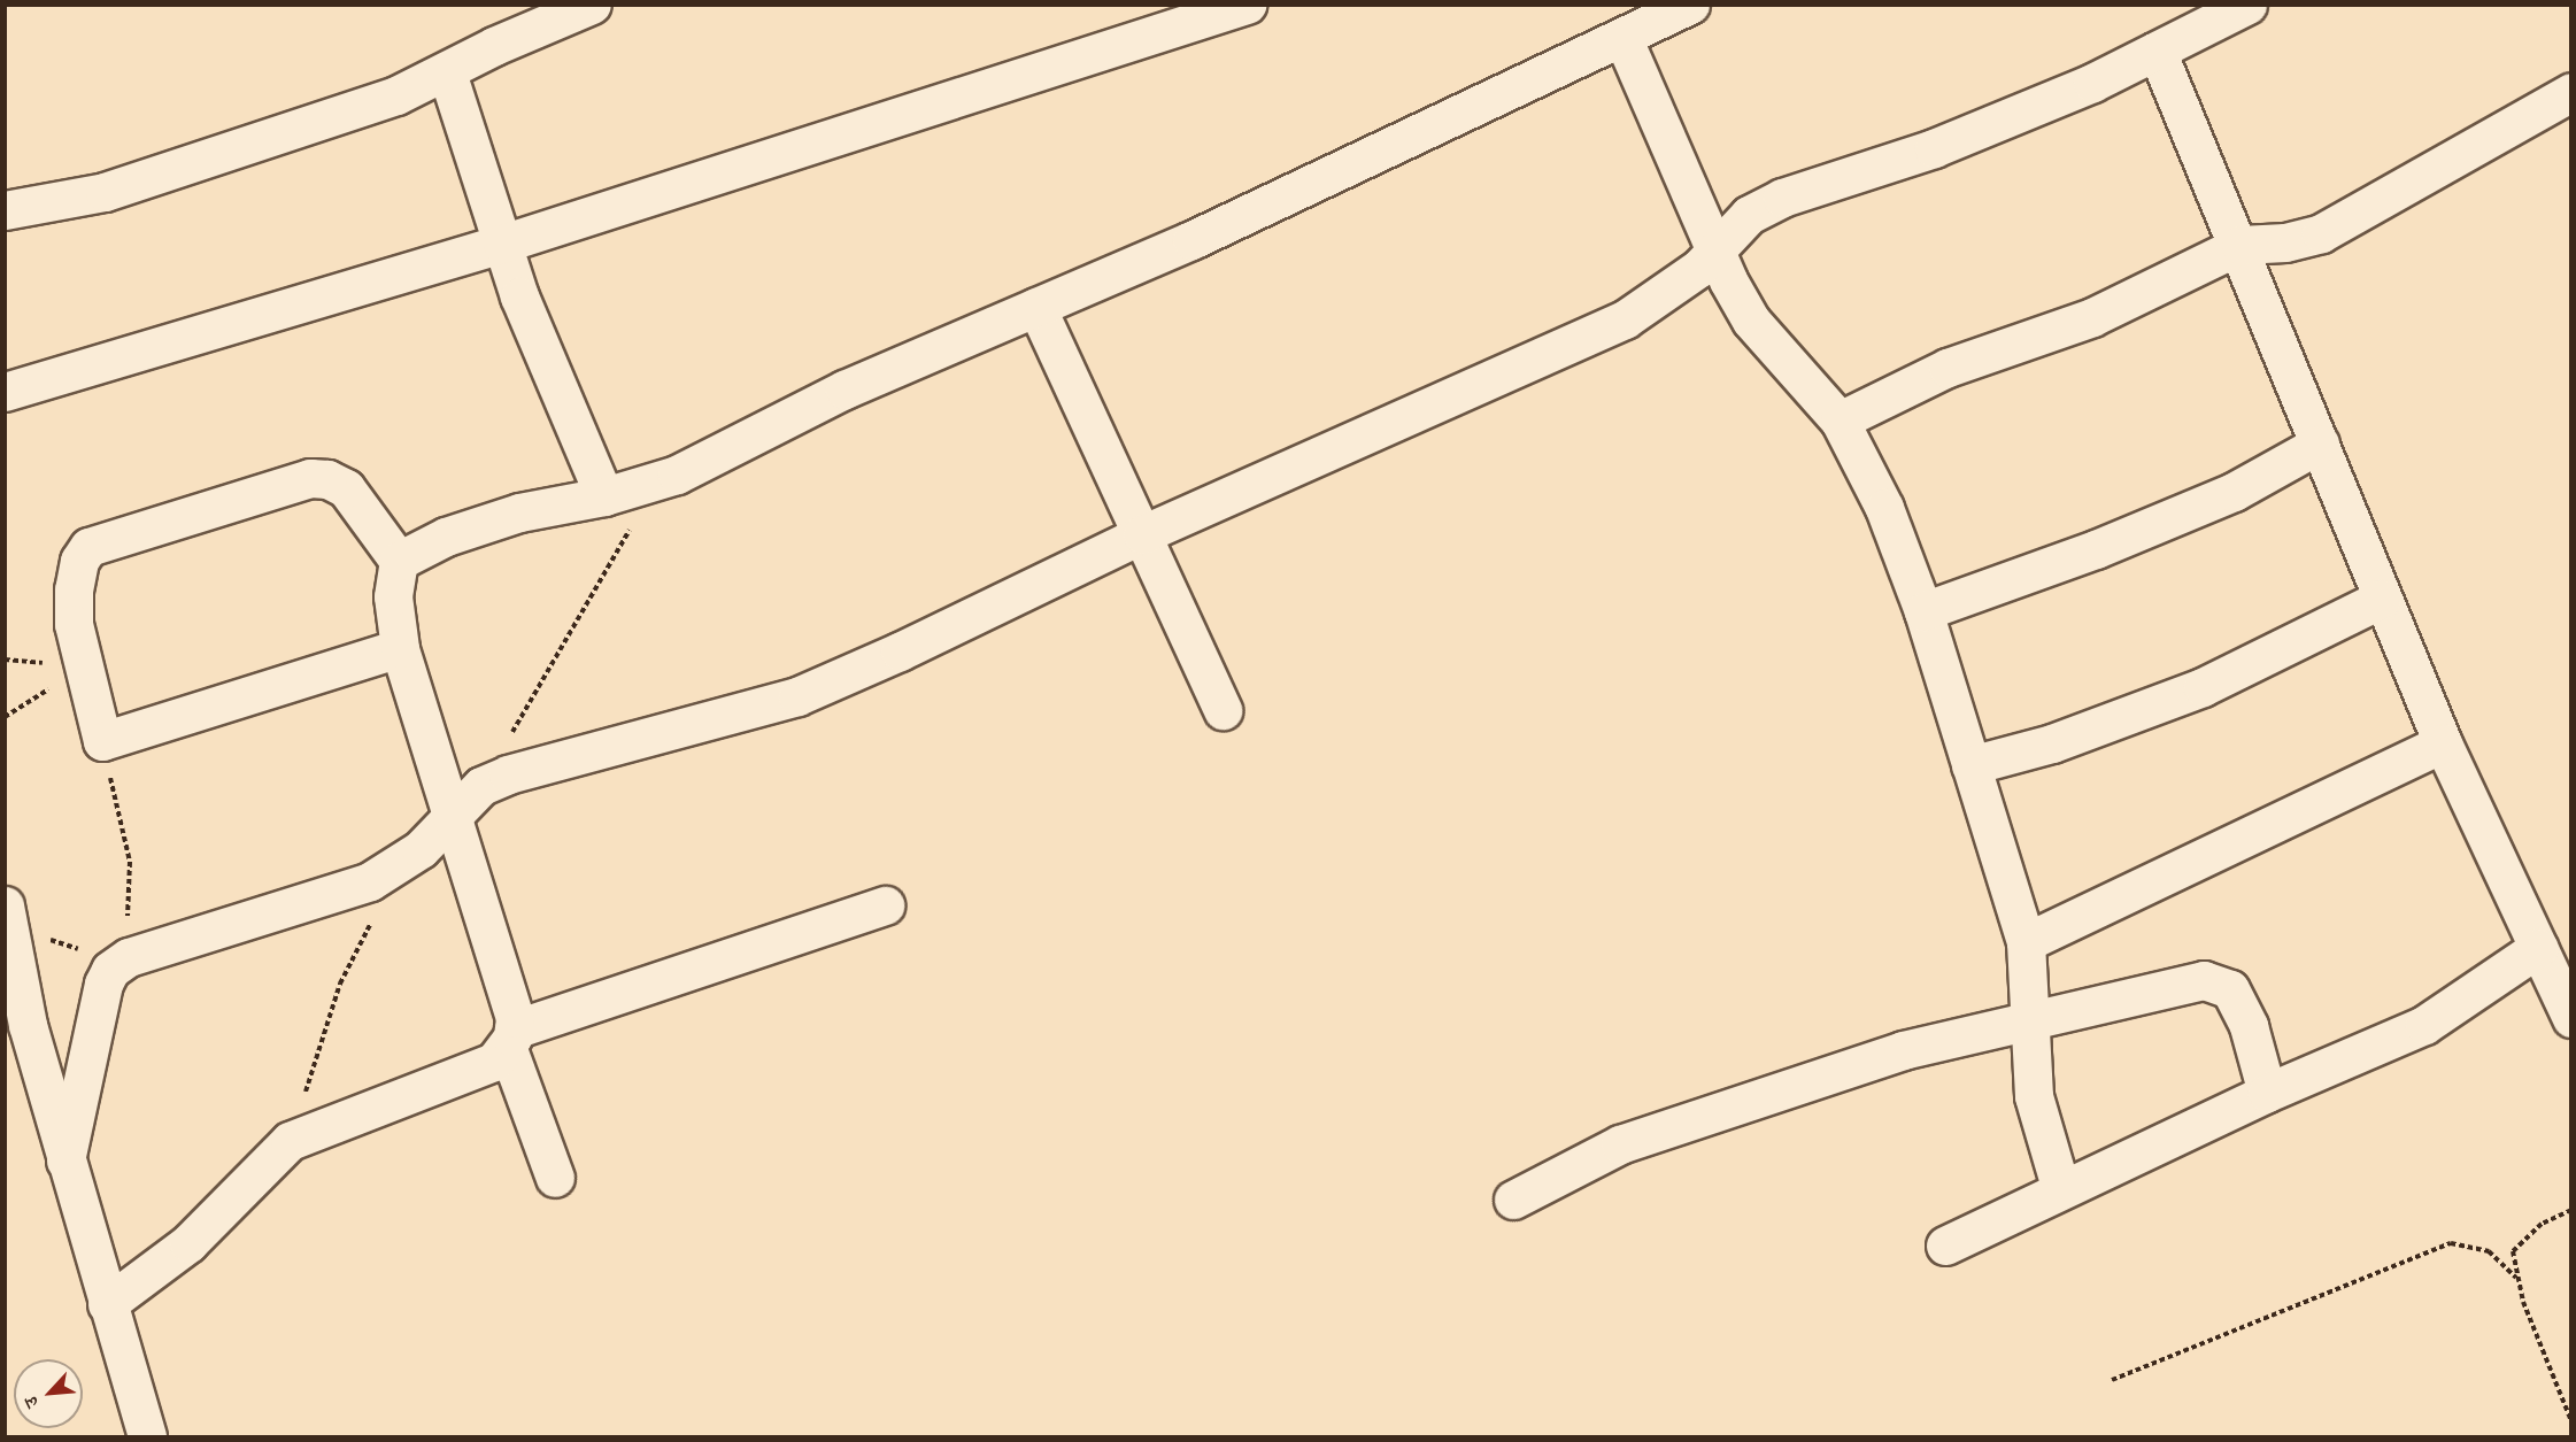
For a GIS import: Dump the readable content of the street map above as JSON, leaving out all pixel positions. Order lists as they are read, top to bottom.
{
  "north": "bottom left"
}
